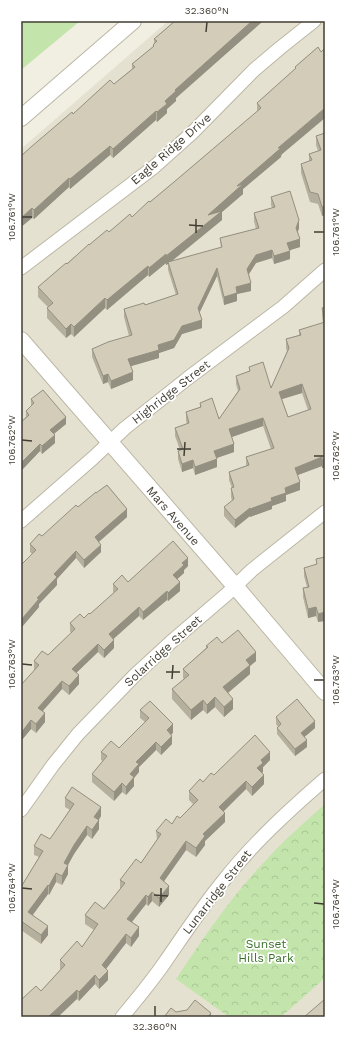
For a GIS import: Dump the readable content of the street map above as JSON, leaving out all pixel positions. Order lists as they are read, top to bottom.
{
  "streets": {
    "street": [
      "Eagle Ridge Drive",
      "Highridge Street",
      "Mars Avenue",
      "Solarridge Street",
      "Lunarridge Street"
    ]
  },
  "crossings": [
    ["Highridge Street", "Mars Avenue"],
    ["Mars Avenue", "Solarridge Street"]
  ],
  "parks": ["Sunset Hills Park"],
  "coordinates": [
    "32.360°N",
    "106.761°W",
    "106.762°W",
    "106.763°W",
    "106.764°W"
  ]
}
